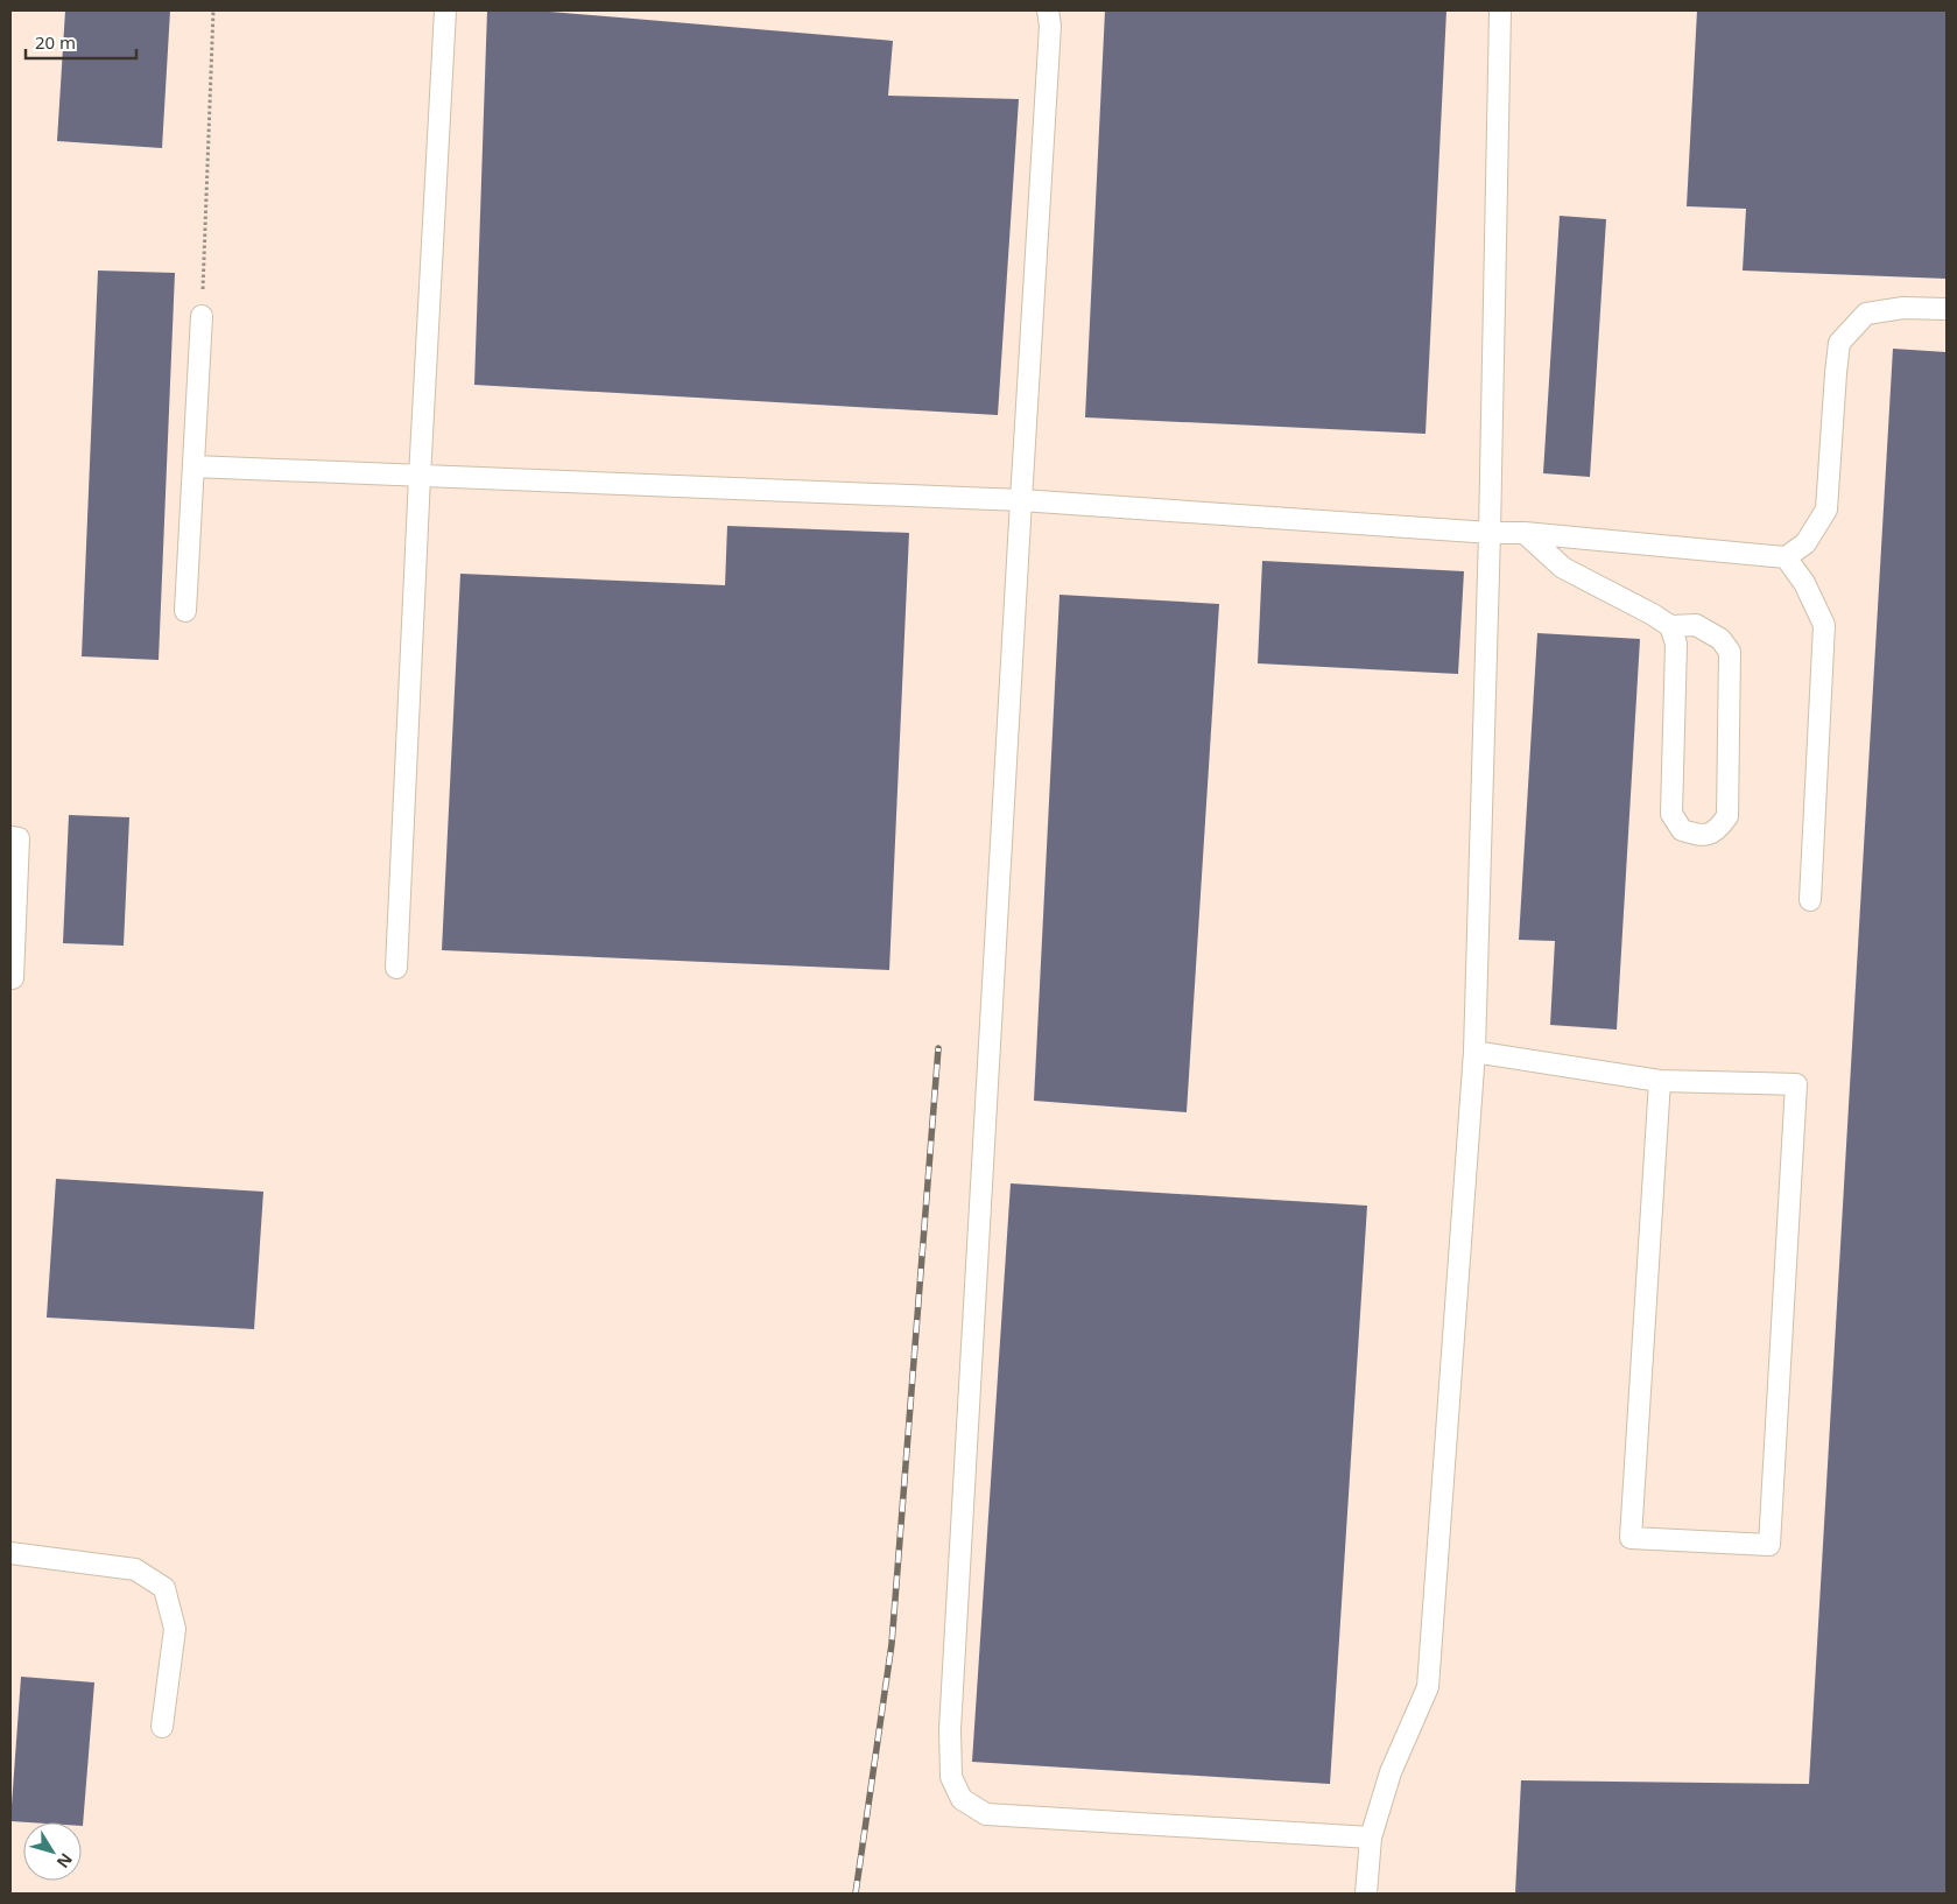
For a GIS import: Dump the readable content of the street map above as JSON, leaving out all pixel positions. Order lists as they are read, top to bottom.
{
  "scale_bar": "20 m",
  "north": "bottom right"
}
